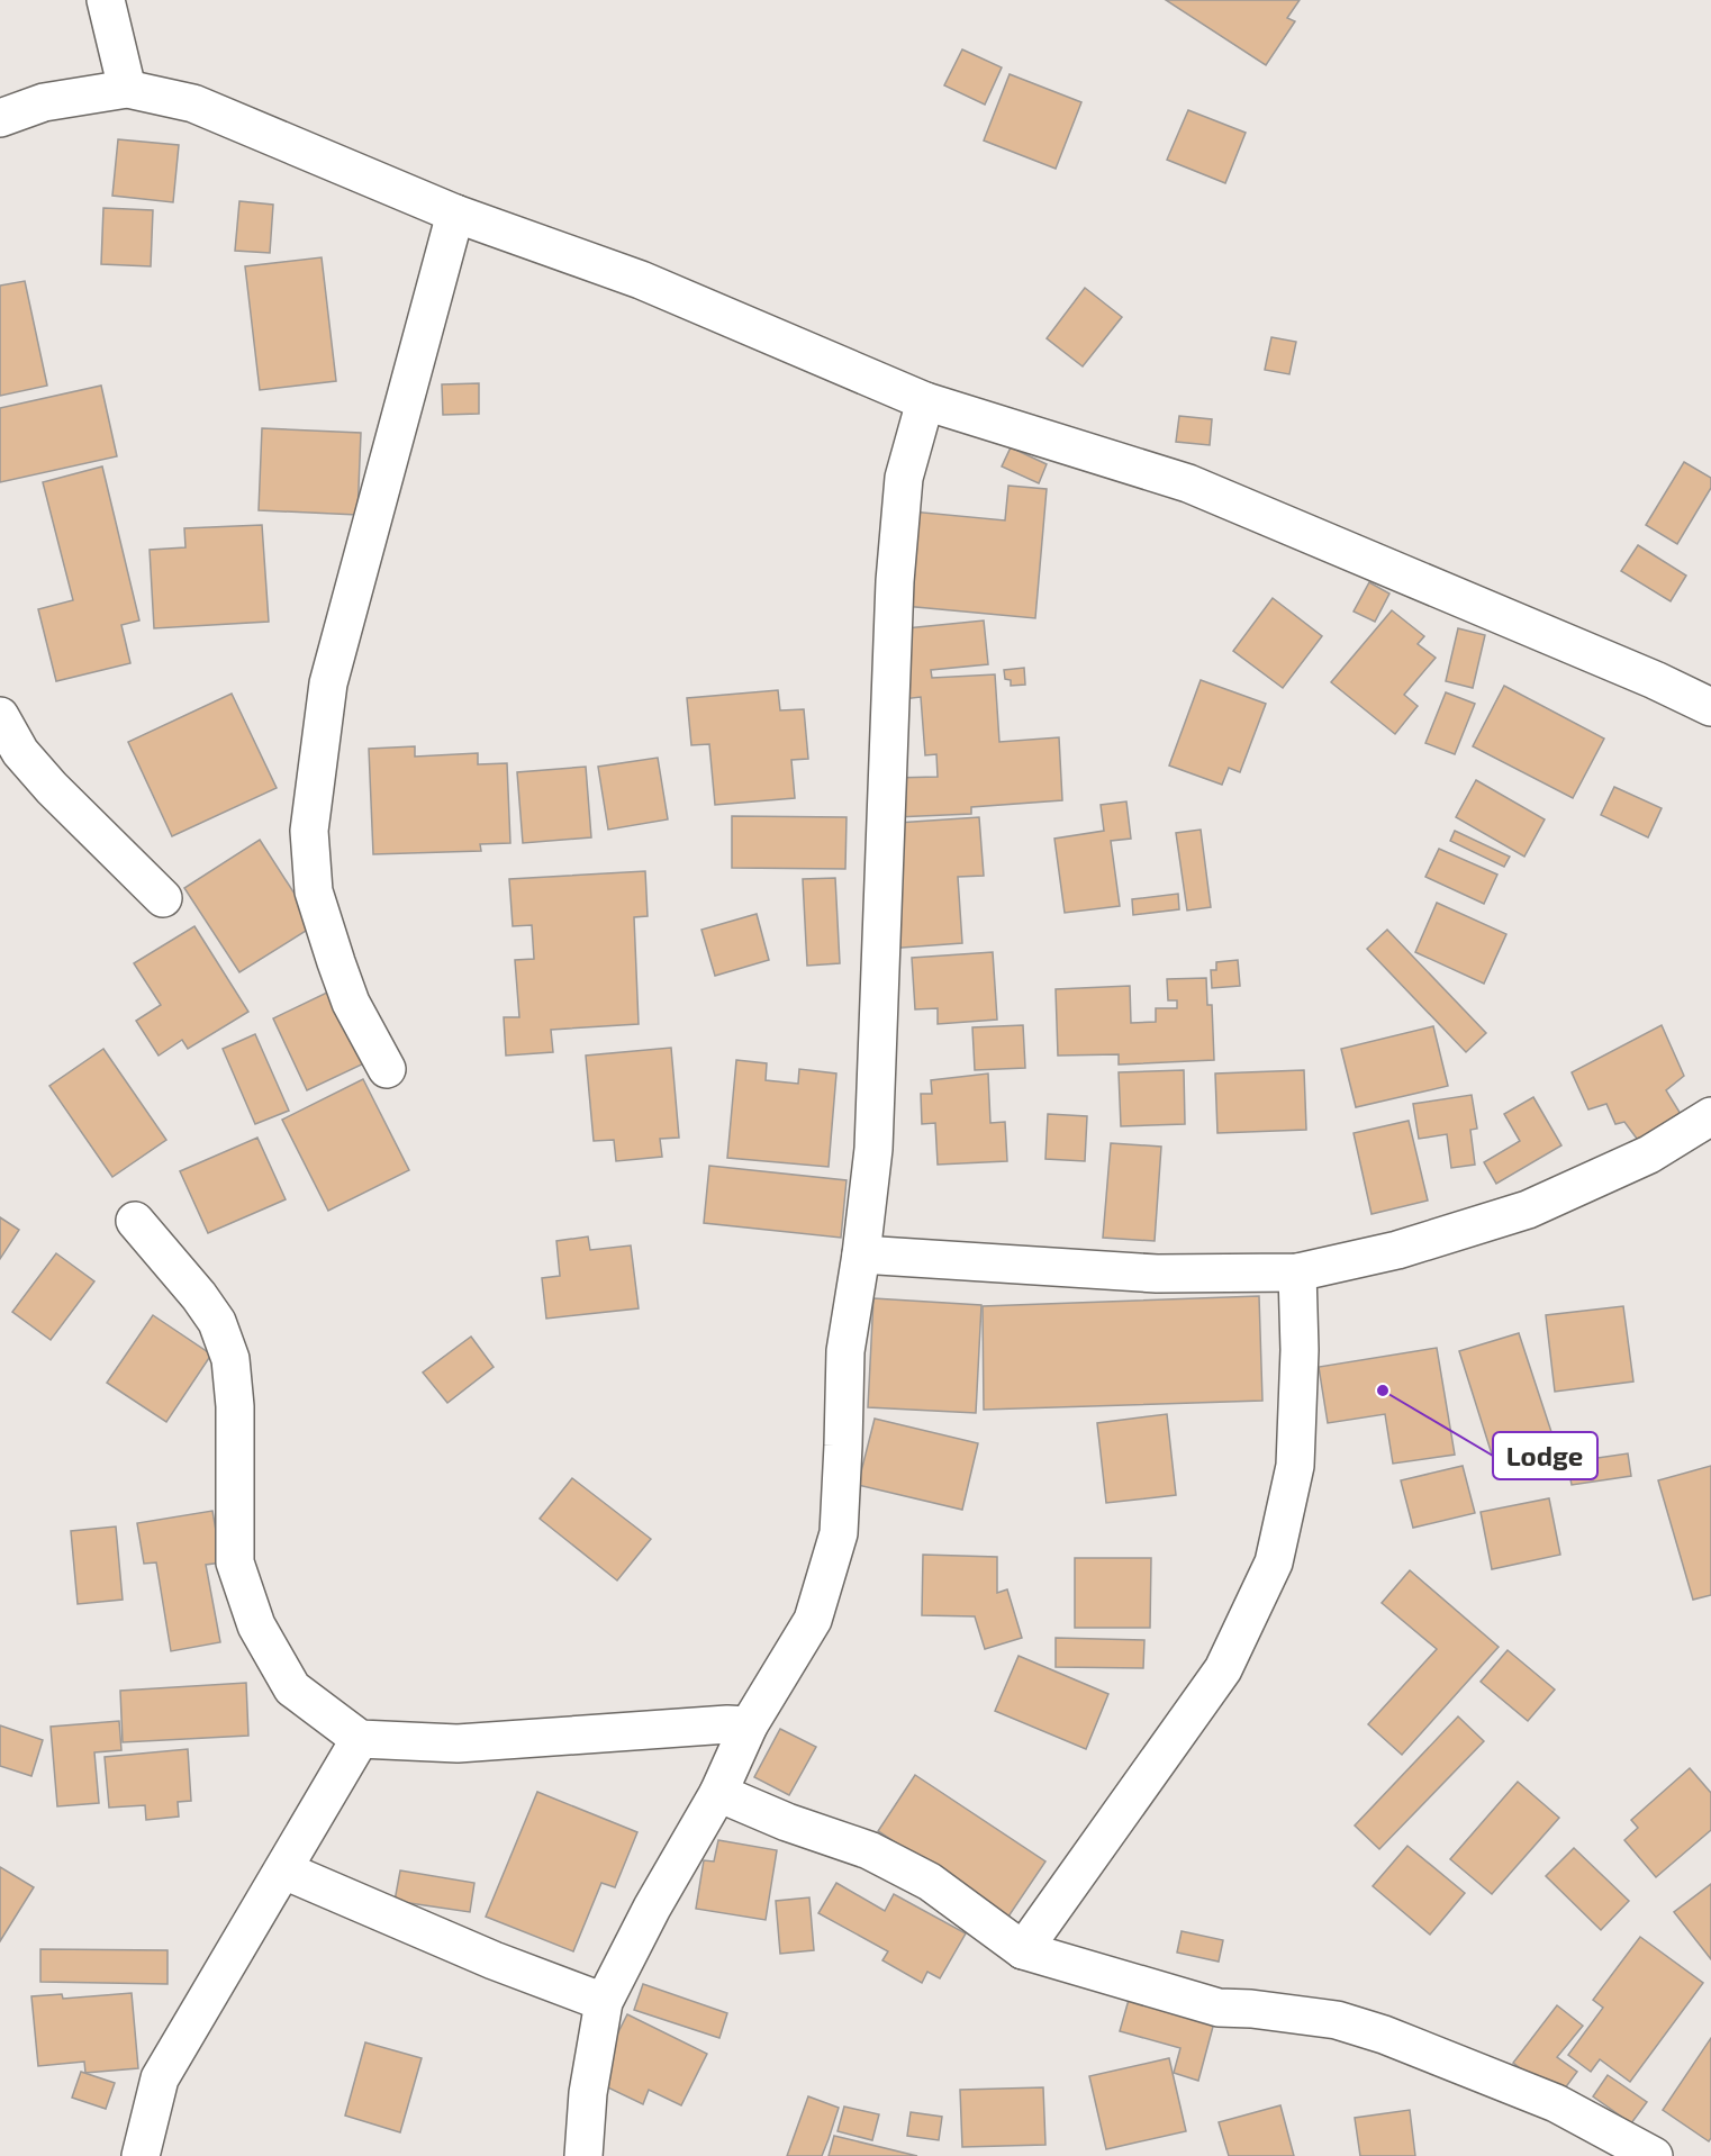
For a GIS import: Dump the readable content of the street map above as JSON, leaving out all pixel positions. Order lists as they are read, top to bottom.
{
  "places": ["Lodge"]
}
